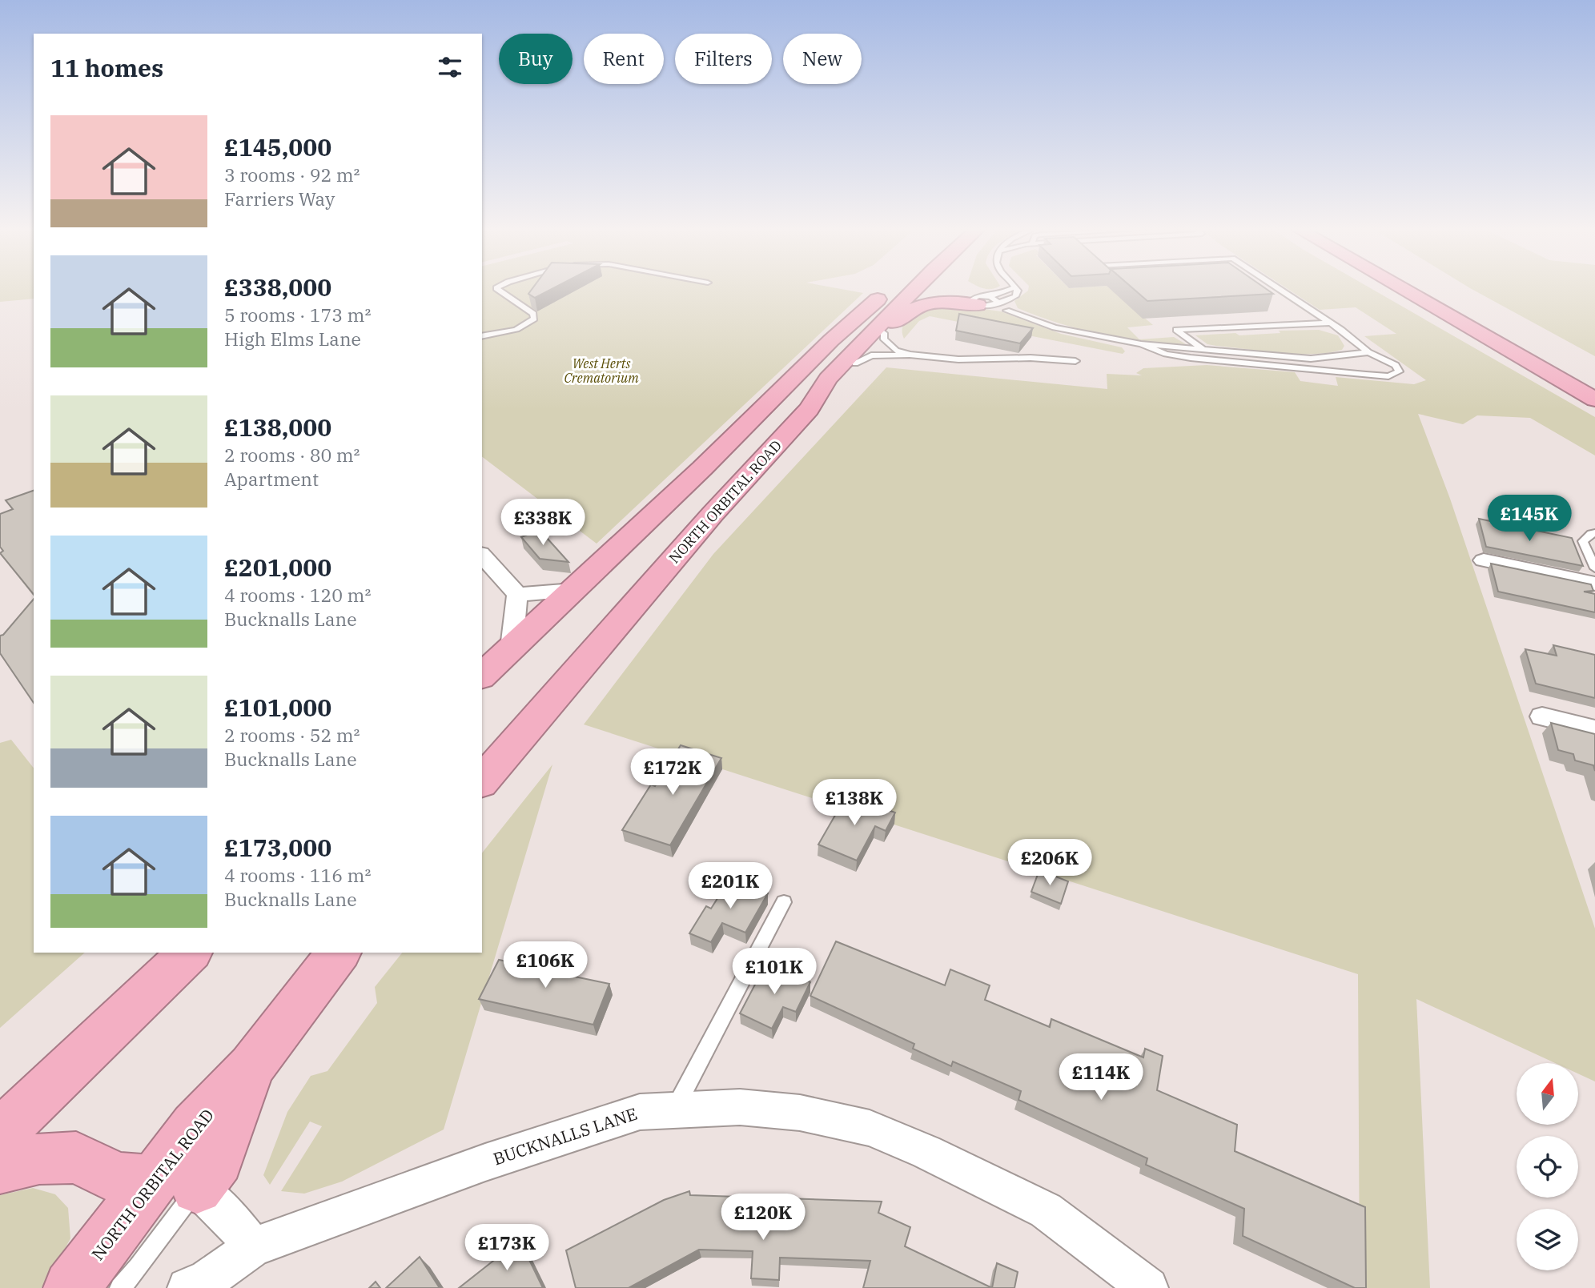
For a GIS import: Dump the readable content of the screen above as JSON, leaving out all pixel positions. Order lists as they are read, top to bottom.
{
  "streets": {
    "highway": ["NORTH ORBITAL ROAD"],
    "street": ["BUCKNALLS LANE"]
  },
  "parks": ["West Herts Crematorium"],
  "north": "top",
  "page": {
    "chip": [
      "Buy",
      "Rent",
      "Filters",
      "New"
    ],
    "heading": "11 homes",
    "list": [
      {
        "name": "£145,000",
        "note": "3 rooms · 92 m² · Farriers Way"
      },
      {
        "name": "£338,000",
        "note": "5 rooms · 173 m² · High Elms Lane"
      },
      {
        "name": "£138,000",
        "note": "2 rooms · 80 m² · Apartment"
      },
      {
        "name": "£201,000",
        "note": "4 rooms · 120 m² · Bucknalls Lane"
      },
      {
        "name": "£101,000",
        "note": "2 rooms · 52 m² · Bucknalls Lane"
      },
      {
        "name": "£173,000",
        "note": "4 rooms · 116 m² · Bucknalls Lane"
      }
    ],
    "price": [
      "£145K",
      "£338K",
      "£172K",
      "£138K",
      "£206K",
      "£201K",
      "£106K",
      "£101K",
      "£114K",
      "£120K",
      "£173K"
    ]
  }
}
